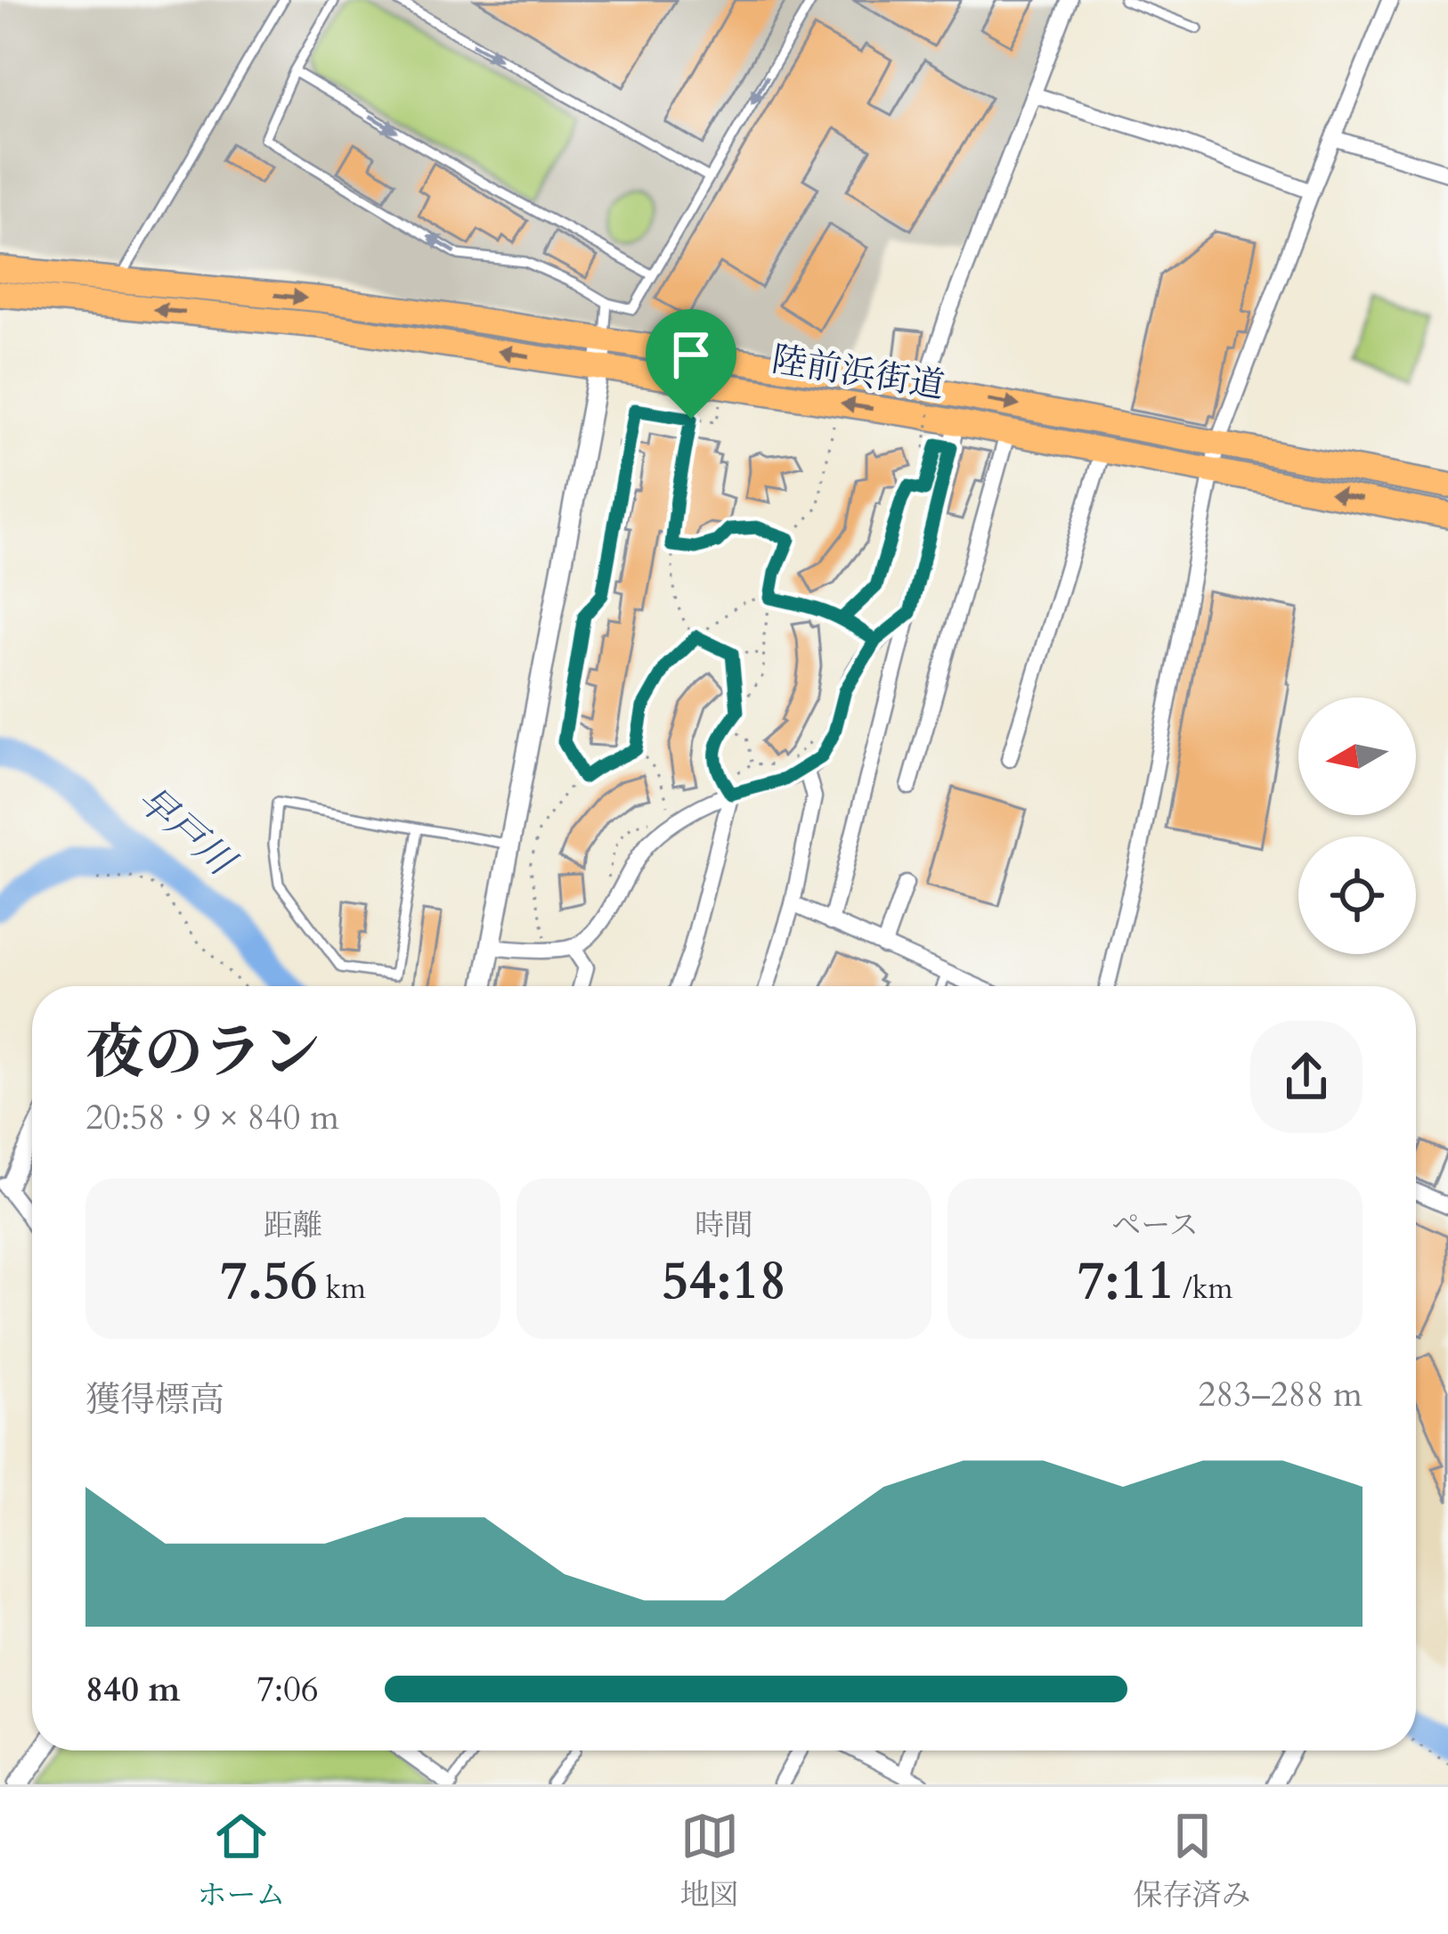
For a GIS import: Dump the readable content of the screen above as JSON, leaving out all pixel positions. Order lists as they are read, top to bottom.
{
  "streets": {
    "highway": ["陸前浜街道"]
  },
  "water": ["早戸川"],
  "north": "left",
  "page": {
    "heading": ["夜のラン", "20:58 · 9 × 840 m"],
    "stats": [
      ["距離", "7.56 km"],
      ["時間", "54:18"],
      ["ペース", "7:11 /km"]
    ],
    "chart": ["獲得標高", "283–288 m"],
    "list": [
      {
        "name": "840 m",
        "note": "7:06"
      }
    ],
    "tabs": ["ホーム", "地図", "保存済み"]
  }
}
